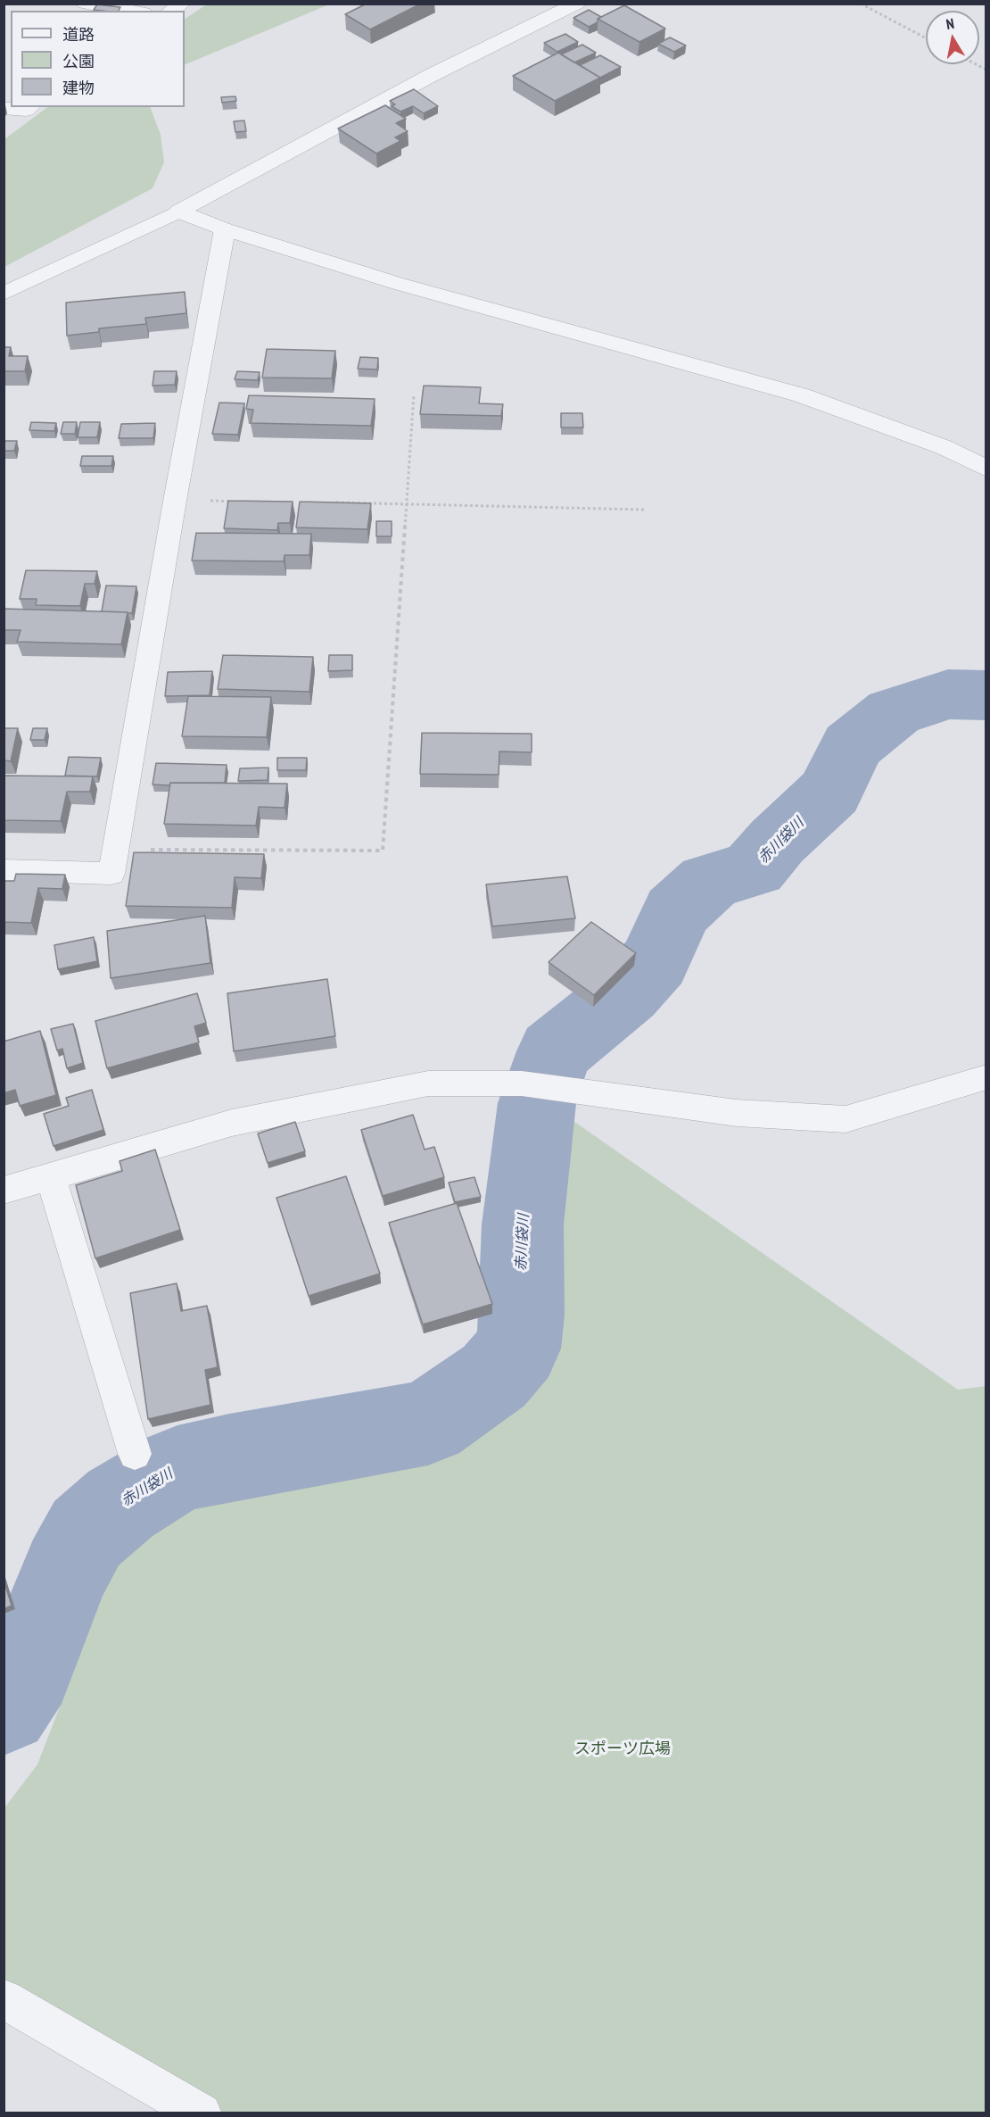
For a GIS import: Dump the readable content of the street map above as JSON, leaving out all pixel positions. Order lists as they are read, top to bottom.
{
  "water": ["赤川袋川"],
  "parks": ["スポーツ広場"],
  "legend": ["道路", "公園", "建物"],
  "north": "top"
}
